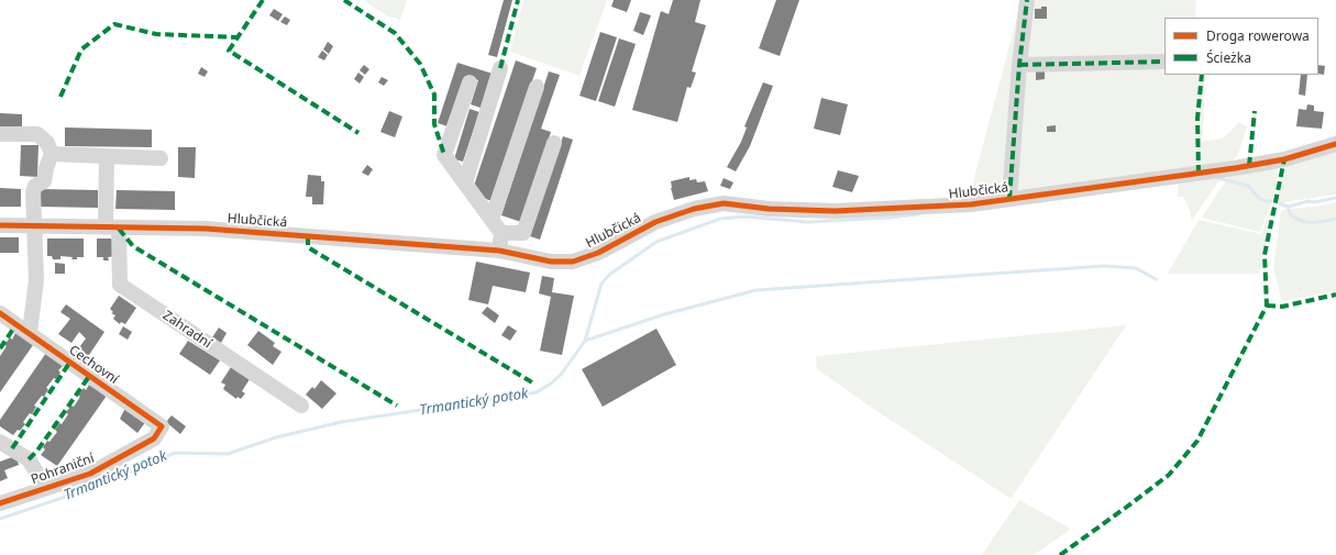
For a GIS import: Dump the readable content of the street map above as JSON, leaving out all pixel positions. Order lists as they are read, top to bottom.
{
  "streets": {
    "street": [
      "Hlubčická",
      "Zahradní",
      "Cechovní",
      "Pohraniční"
    ]
  },
  "crossings": [
    ["Hlubčická", "Zahradní"],
    ["Cechovní", "Pohraniční"]
  ],
  "water": ["Trmantický potok"],
  "legend": ["Droga rowerowa", "Ścieżka"]
}
